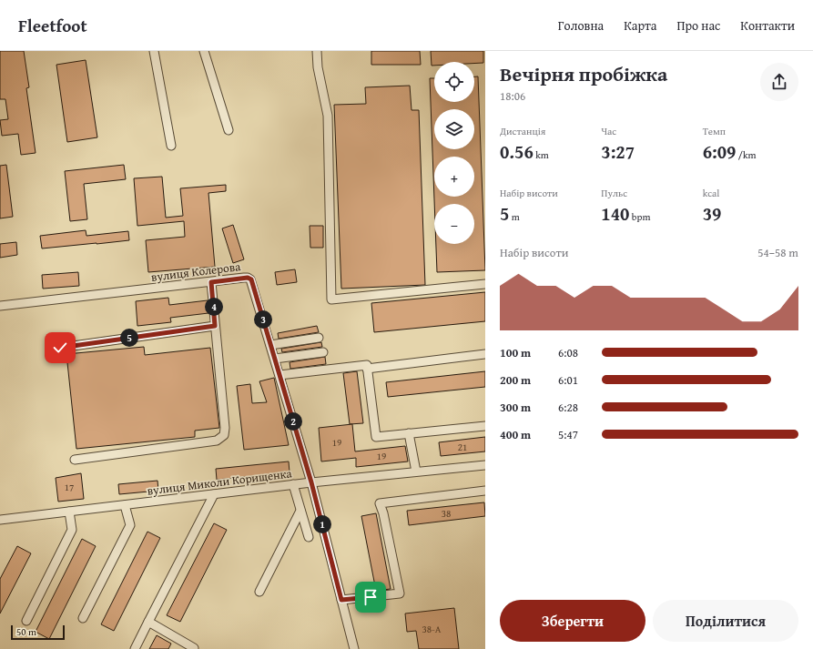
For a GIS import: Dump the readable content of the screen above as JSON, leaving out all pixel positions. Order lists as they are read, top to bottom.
{
  "streets": {
    "street": ["вулиця Колерова", "вулиця Миколи Корищенка"]
  },
  "crossings": [
    ["вулиця Колерова", "вулиця Миколи Корищенка"]
  ],
  "house_numbers": [
    "19",
    "21",
    "19",
    "17",
    "38",
    "38-А"
  ],
  "scale_bar": "50 m",
  "page": {
    "header": "Fleetfoot",
    "nav": [
      "Головна",
      "Карта",
      "Про нас",
      "Контакти"
    ],
    "heading": ["Вечірня пробіжка", "18:06"],
    "map_buttons": ["+", "−"],
    "stats": [
      ["Дистанція", "0.56 km"],
      ["Час", "3:27"],
      ["Темп", "6:09 /km"],
      ["Набір висоти", "5 m"],
      ["Пульс", "140 bpm"],
      ["kcal", "39"]
    ],
    "chart": ["Набір висоти", "54–58 m"],
    "pins": [
      "4",
      "3",
      "5",
      "2",
      "1"
    ],
    "list": [
      {
        "name": "100 m",
        "note": "6:08"
      },
      {
        "name": "200 m",
        "note": "6:01"
      },
      {
        "name": "300 m",
        "note": "6:28"
      },
      {
        "name": "400 m",
        "note": "5:47"
      }
    ],
    "buttons": ["Зберегти", "Поділитися"],
    "scale": "50 m"
  }
}
